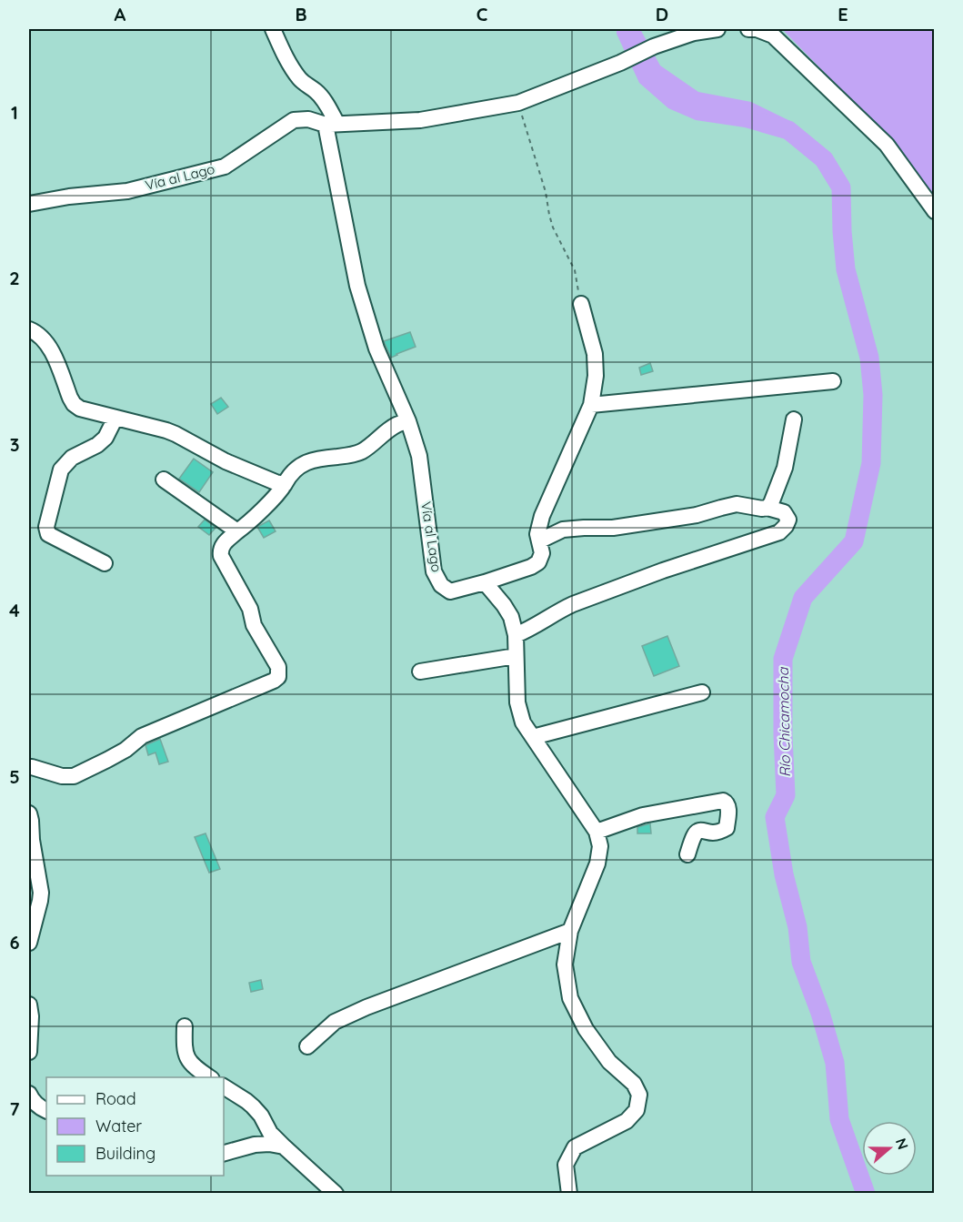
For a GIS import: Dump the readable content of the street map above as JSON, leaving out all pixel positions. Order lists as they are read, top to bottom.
{
  "streets": {
    "street": ["Vía al Lago"]
  },
  "water": ["Río Chicamocha"],
  "legend": ["Road", "Water", "Building"],
  "north": "right",
  "grid": {
    "columns": [
      "A",
      "B",
      "C",
      "D",
      "E"
    ],
    "rows": [
      "1",
      "2",
      "3",
      "4",
      "5",
      "6",
      "7"
    ]
  }
}
